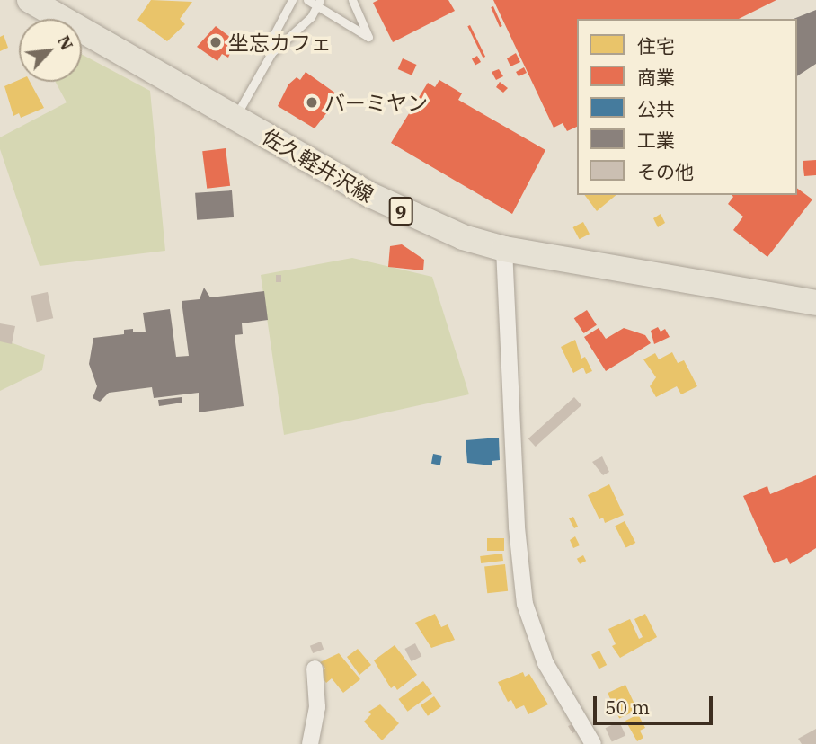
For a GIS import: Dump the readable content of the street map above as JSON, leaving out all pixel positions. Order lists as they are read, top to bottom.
{
  "streets": {
    "main road": ["佐久軽井沢線", "9"]
  },
  "places": ["坐忘カフェ", "バーミヤン"],
  "legend": [
    "住宅",
    "商業",
    "公共",
    "工業",
    "その他"
  ],
  "scale_bar": "50 m",
  "north": "top right"
}
